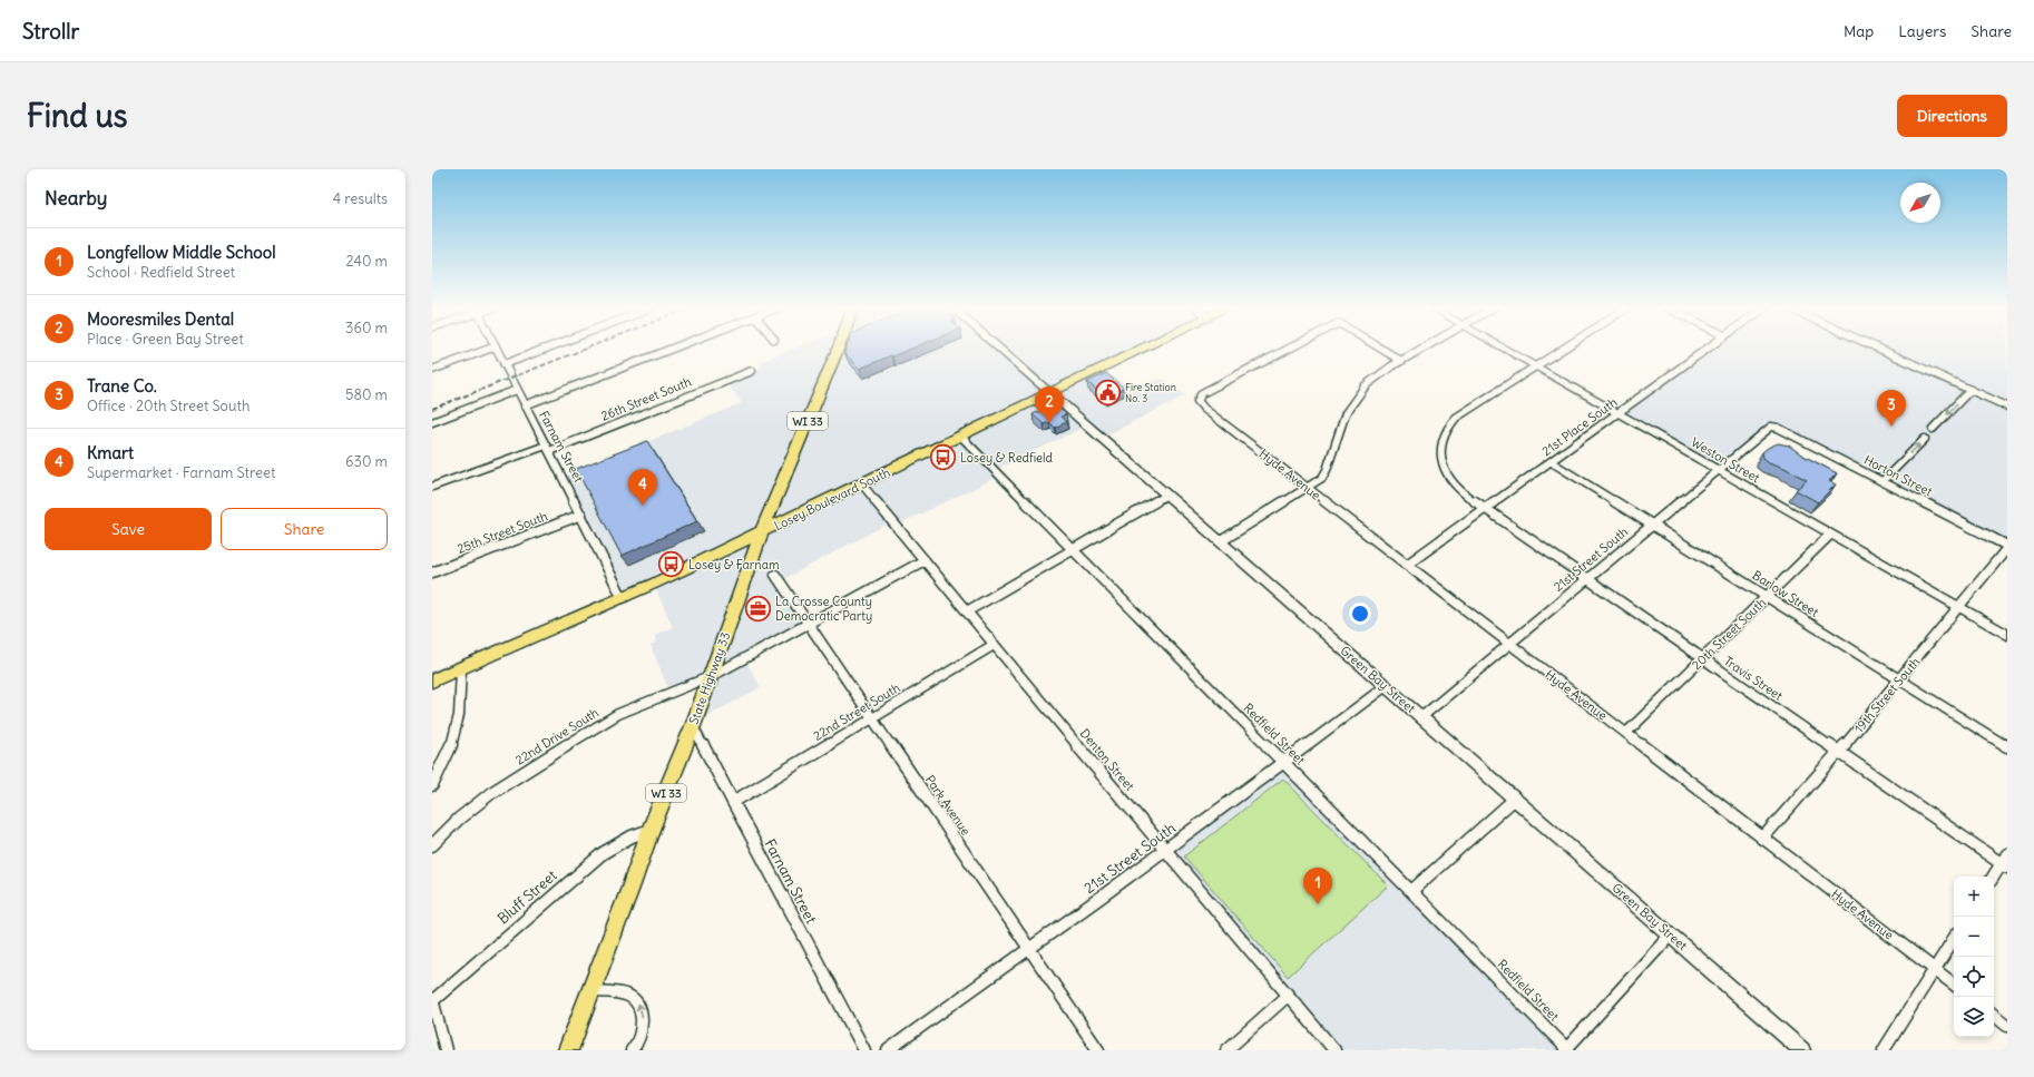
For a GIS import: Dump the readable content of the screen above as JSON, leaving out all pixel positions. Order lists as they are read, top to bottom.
{
  "streets": {
    "main road": ["WI 33", "Losey Boulevard South", "State Highway 33"],
    "street": [
      "26th Street South",
      "21st Place South",
      "Farnam Street",
      "Weston Street",
      "Hyde Avenue",
      "Horton Street",
      "25th Street South",
      "21st Street South",
      "Barlow Street",
      "20th Street South",
      "Travis Street",
      "Green Bay Street",
      "19th Street South",
      "22nd Street South",
      "Redfield Street",
      "22nd Drive South",
      "Denton Street",
      "Park Avenue",
      "Bluff Street"
    ]
  },
  "crossings": [
    ["26th Street South", "Farnam Street"],
    ["21st Place South", "Weston Street"],
    ["21st Place South", "Hyde Avenue"],
    ["21st Place South", "Barlow Street"],
    ["21st Place South", "Travis Street"],
    ["Farnam Street", "Losey Boulevard South"],
    ["Farnam Street", "25th Street South"],
    ["Farnam Street", "State Highway 33"],
    ["Farnam Street", "22nd Street South"],
    ["Weston Street", "21st Street South"],
    ["Weston Street", "20th Street South"],
    ["Weston Street", "Travis Street"],
    ["Weston Street", "19th Street South"],
    ["Hyde Avenue", "21st Street South"],
    ["Hyde Avenue", "20th Street South"],
    ["Hyde Avenue", "19th Street South"],
    ["Horton Street", "21st Street South"],
    ["Horton Street", "19th Street South"],
    ["Losey Boulevard South", "State Highway 33"],
    ["Losey Boulevard South", "Green Bay Street"],
    ["Losey Boulevard South", "Redfield Street"],
    ["Losey Boulevard South", "Denton Street"],
    ["21st Street South", "Barlow Street"],
    ["21st Street South", "Travis Street"],
    ["21st Street South", "Green Bay Street"],
    ["21st Street South", "Redfield Street"],
    ["21st Street South", "Denton Street"],
    ["21st Street South", "Park Avenue"],
    ["Barlow Street", "20th Street South"],
    ["Barlow Street", "19th Street South"],
    ["20th Street South", "Travis Street"],
    ["State Highway 33", "22nd Drive South"],
    ["State Highway 33", "Bluff Street"],
    ["Travis Street", "19th Street South"],
    ["22nd Street South", "Denton Street"],
    ["22nd Street South", "Park Avenue"],
    ["22nd Drive South", "Denton Street"],
    ["22nd Drive South", "Park Avenue"]
  ],
  "places": {
    "public building": ["Fire Station No. 3"],
    "bus stop": ["Losey & Redfield", "Losey & Farnam"],
    "office": ["La Crosse County Democratic Party"]
  },
  "north": "bottom left",
  "page": {
    "header": "Strollr",
    "nav": ["Map", "Layers", "Share"],
    "buttons": [
      "Directions",
      ["Save", "Share"]
    ],
    "title": "Find us",
    "heading": ["Nearby", "4 results"],
    "list": [
      {
        "mark": "1",
        "name": "Longfellow Middle School",
        "note": "School · Redfield Street",
        "value": "240 m"
      },
      {
        "mark": "2",
        "name": "Mooresmiles Dental",
        "note": "Place · Green Bay Street",
        "value": "360 m"
      },
      {
        "mark": "3",
        "name": "Trane Co.",
        "note": "Office · 20th Street South",
        "value": "580 m"
      },
      {
        "mark": "4",
        "name": "Kmart",
        "note": "Supermarket · Farnam Street",
        "value": "630 m"
      }
    ],
    "pins": [
      "2",
      "3",
      "4",
      "1"
    ],
    "map_buttons": ["+", "−"]
  }
}
